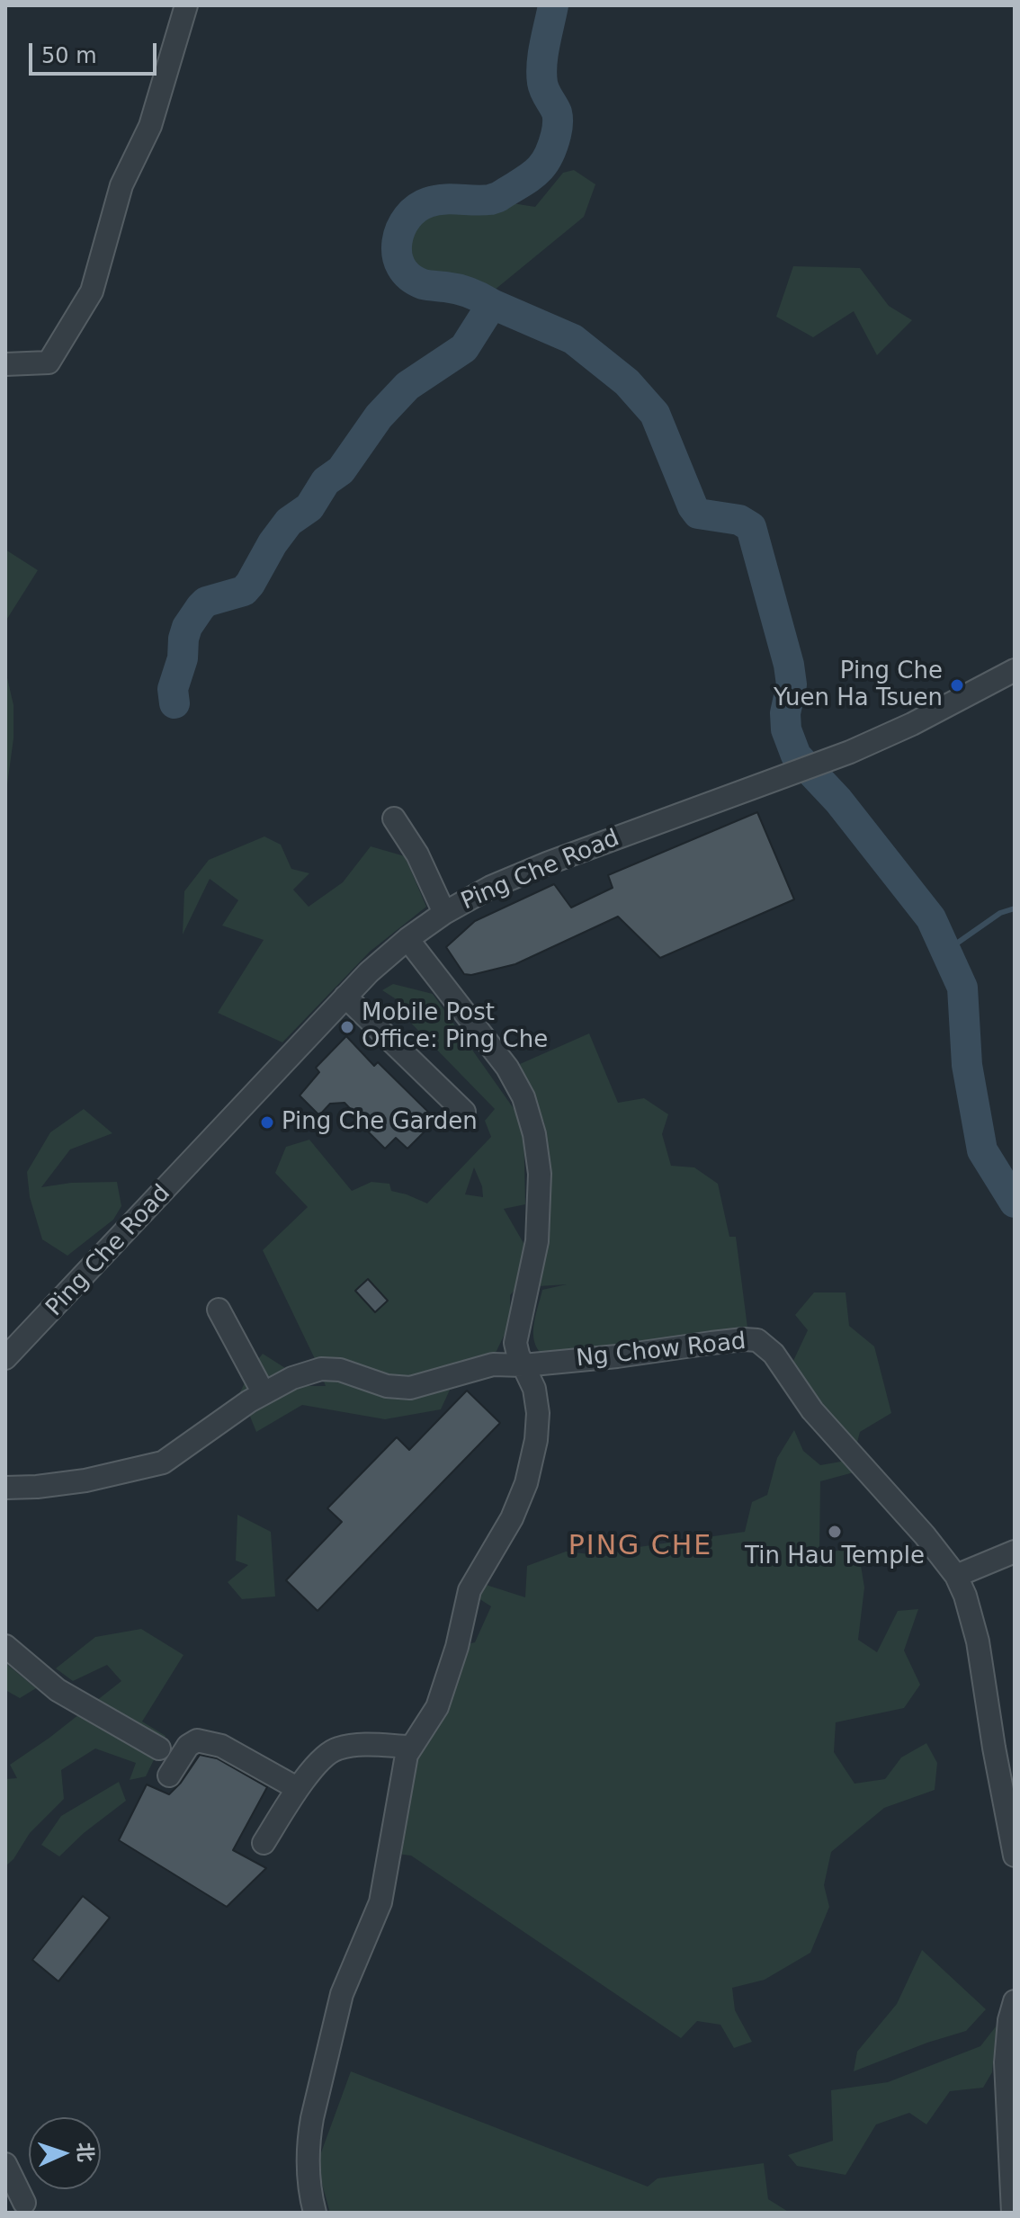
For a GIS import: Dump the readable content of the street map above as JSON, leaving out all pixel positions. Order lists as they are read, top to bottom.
{
  "streets": {
    "street": ["Ping Che Road", "Ng Chow Road"]
  },
  "districts": ["PING CHE"],
  "places": [
    "Ping Che Yuen Ha Tsuen",
    "Mobile Post Office: Ping Che",
    "Ping Che Garden",
    "Tin Hau Temple"
  ],
  "scale_bar": "50 m",
  "north": "right"
}
